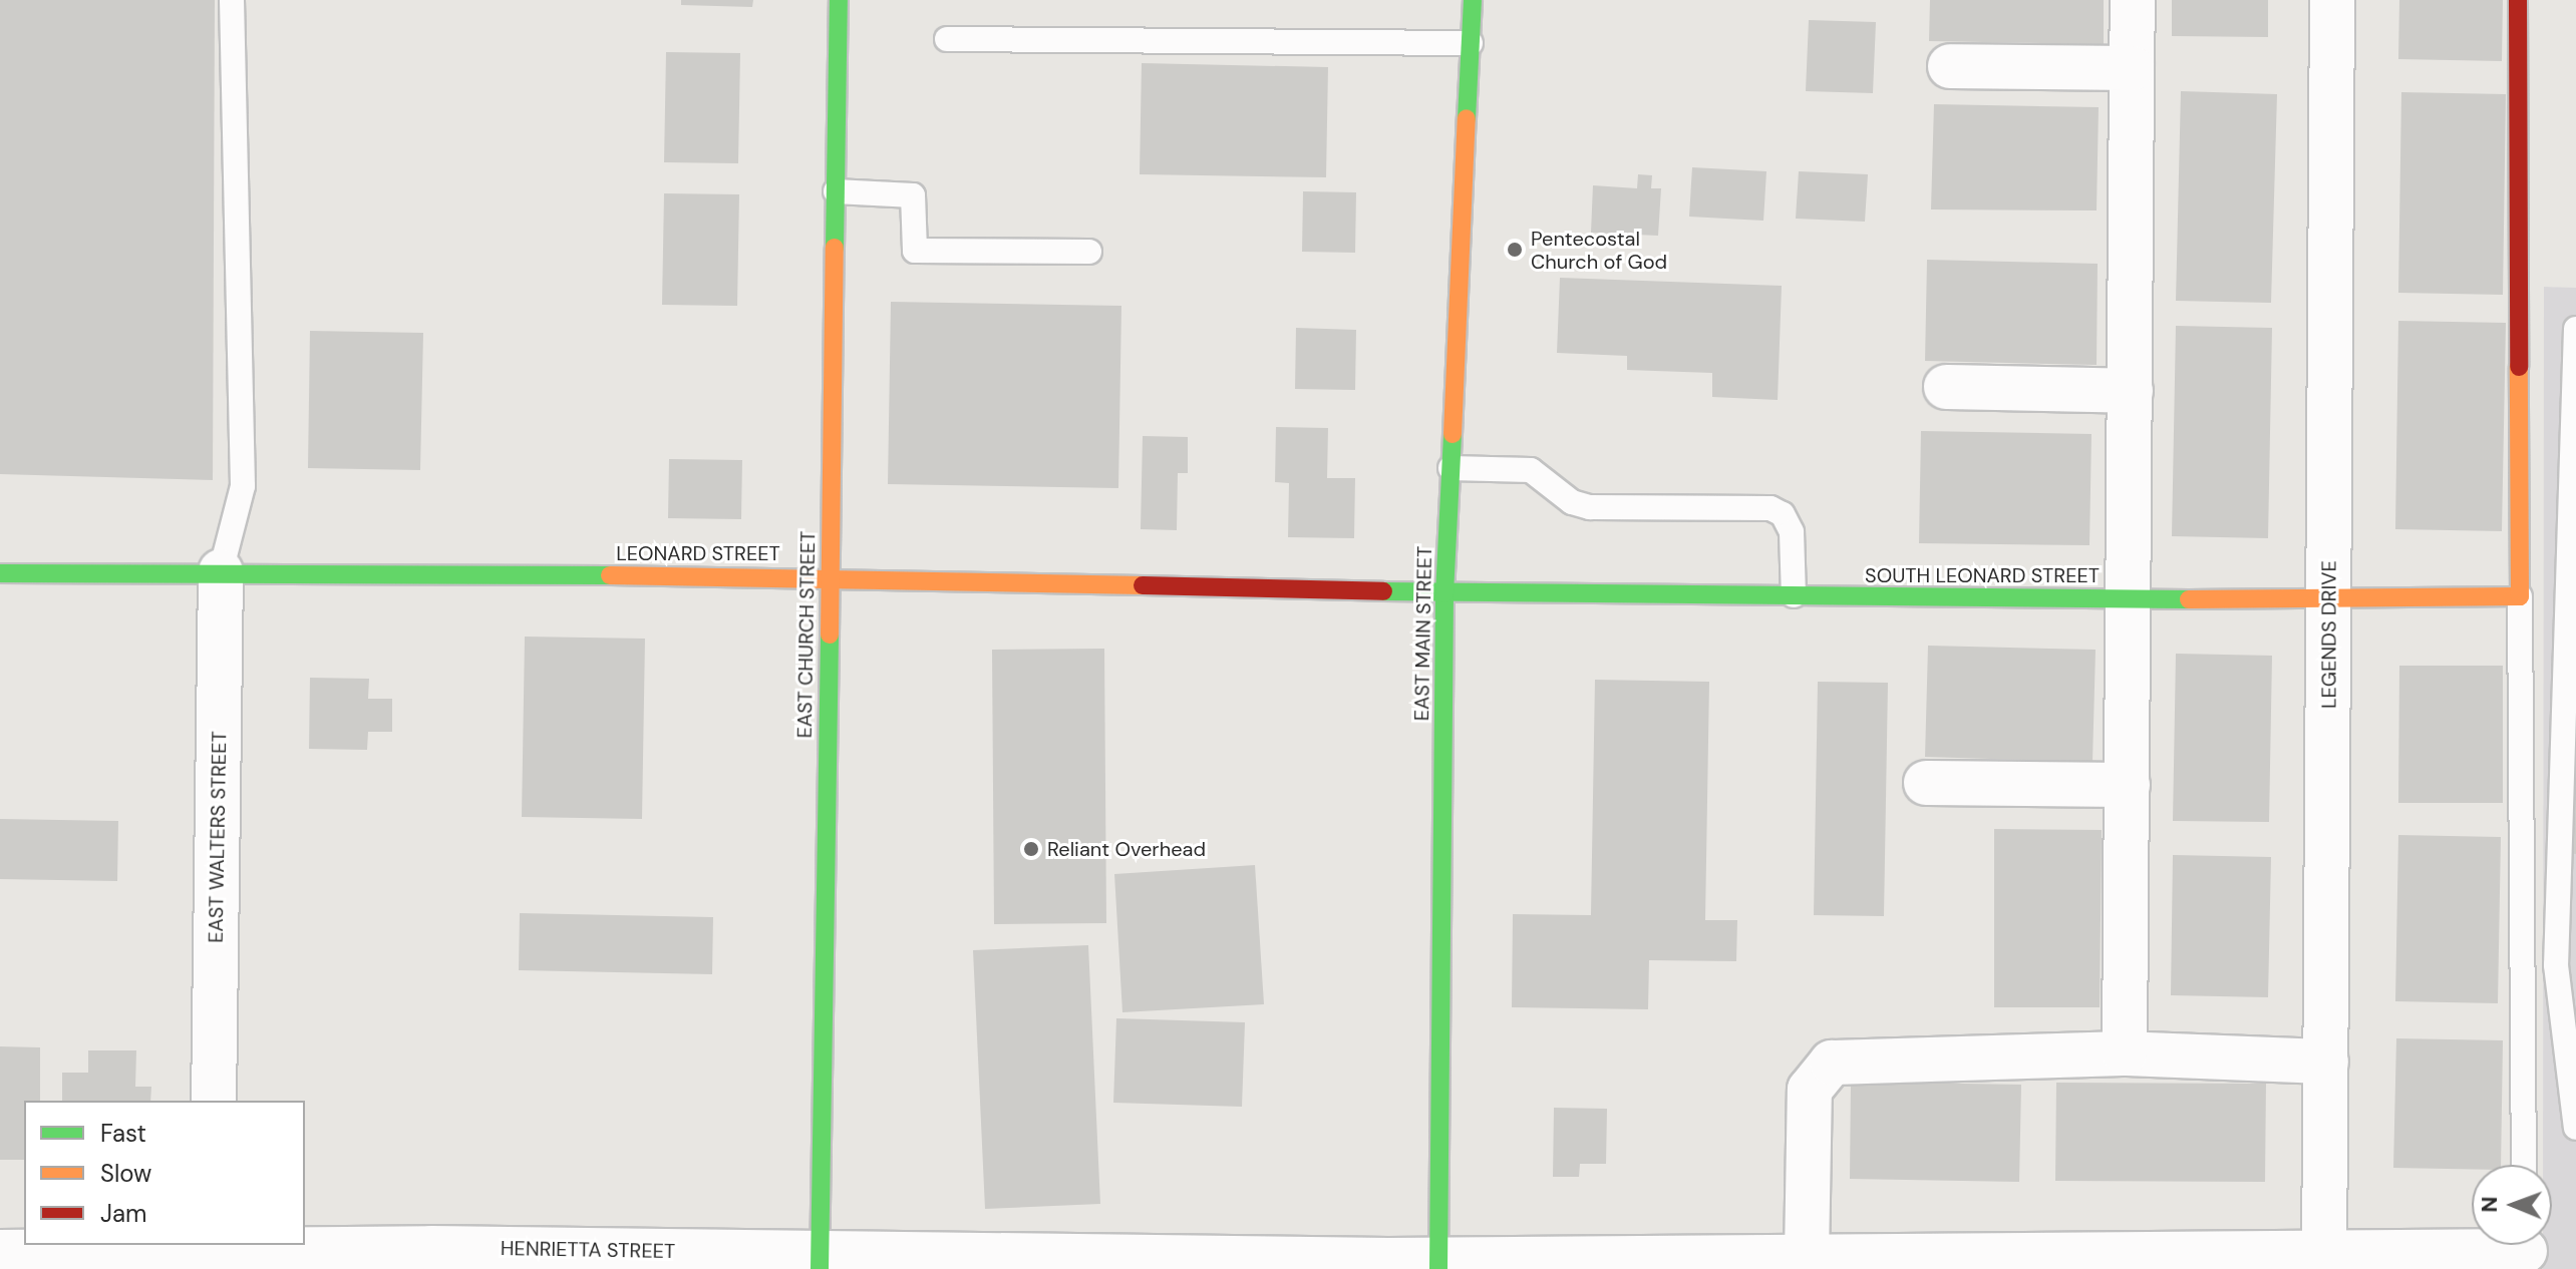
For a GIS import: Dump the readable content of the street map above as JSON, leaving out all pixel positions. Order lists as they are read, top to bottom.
{
  "streets": {
    "street": [
      "LEONARD STREET",
      "SOUTH LEONARD STREET",
      "EAST MAIN STREET",
      "EAST CHURCH STREET",
      "LEGENDS DRIVE",
      "EAST WALTERS STREET",
      "HENRIETTA STREET"
    ]
  },
  "crossings": [
    ["LEONARD STREET", "SOUTH LEONARD STREET"],
    ["LEONARD STREET", "EAST MAIN STREET"],
    ["LEONARD STREET", "EAST CHURCH STREET"],
    ["LEONARD STREET", "EAST WALTERS STREET"],
    ["SOUTH LEONARD STREET", "EAST MAIN STREET"],
    ["SOUTH LEONARD STREET", "LEGENDS DRIVE"],
    ["EAST MAIN STREET", "HENRIETTA STREET"],
    ["EAST CHURCH STREET", "HENRIETTA STREET"],
    ["LEGENDS DRIVE", "HENRIETTA STREET"]
  ],
  "places": ["Pentecostal Church of God", "Reliant Overhead"],
  "legend": ["Fast", "Slow", "Jam"],
  "north": "left"
}
